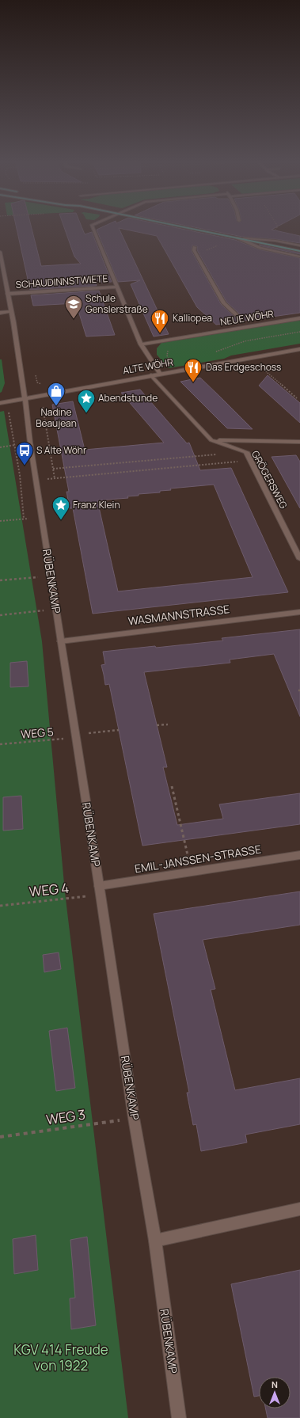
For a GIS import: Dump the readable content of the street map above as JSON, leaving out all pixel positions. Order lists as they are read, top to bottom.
{
  "streets": {
    "street": [
      "SCHAUDINNSTWIETE",
      "NEUE WÖHR",
      "ALTE WÖHR",
      "GRÖGERSWEG",
      "RÜBENKAMP",
      "WASMANNSTRASSE",
      "EMIL-JANSSEN-STRASSE"
    ],
    "path": ["WEG 5", "WEG 4", "WEG 3"]
  },
  "crossings": [
    ["SCHAUDINNSTWIETE", "RÜBENKAMP"],
    ["ALTE WÖHR", "GRÖGERSWEG"],
    ["ALTE WÖHR", "RÜBENKAMP"],
    ["RÜBENKAMP", "WASMANNSTRASSE"],
    ["RÜBENKAMP", "WEG 5"],
    ["RÜBENKAMP", "EMIL-JANSSEN-STRASSE"],
    ["RÜBENKAMP", "WEG 4"],
    ["RÜBENKAMP", "WEG 3"],
    ["EMIL-JANSSEN-STRASSE", "WEG 4"]
  ],
  "parks": ["KGV 414 Freude von 1922"],
  "places": {
    "school or university": ["Schule Genslerstraße"],
    "restaurant": ["Kalliopea", "Das Erdgeschoss"],
    "shop": ["Nadine Beaujean"],
    "place": ["Abendstunde", "Franz Klein"],
    "bus stop": ["S Alte Wöhr"]
  },
  "north": "top"
}
